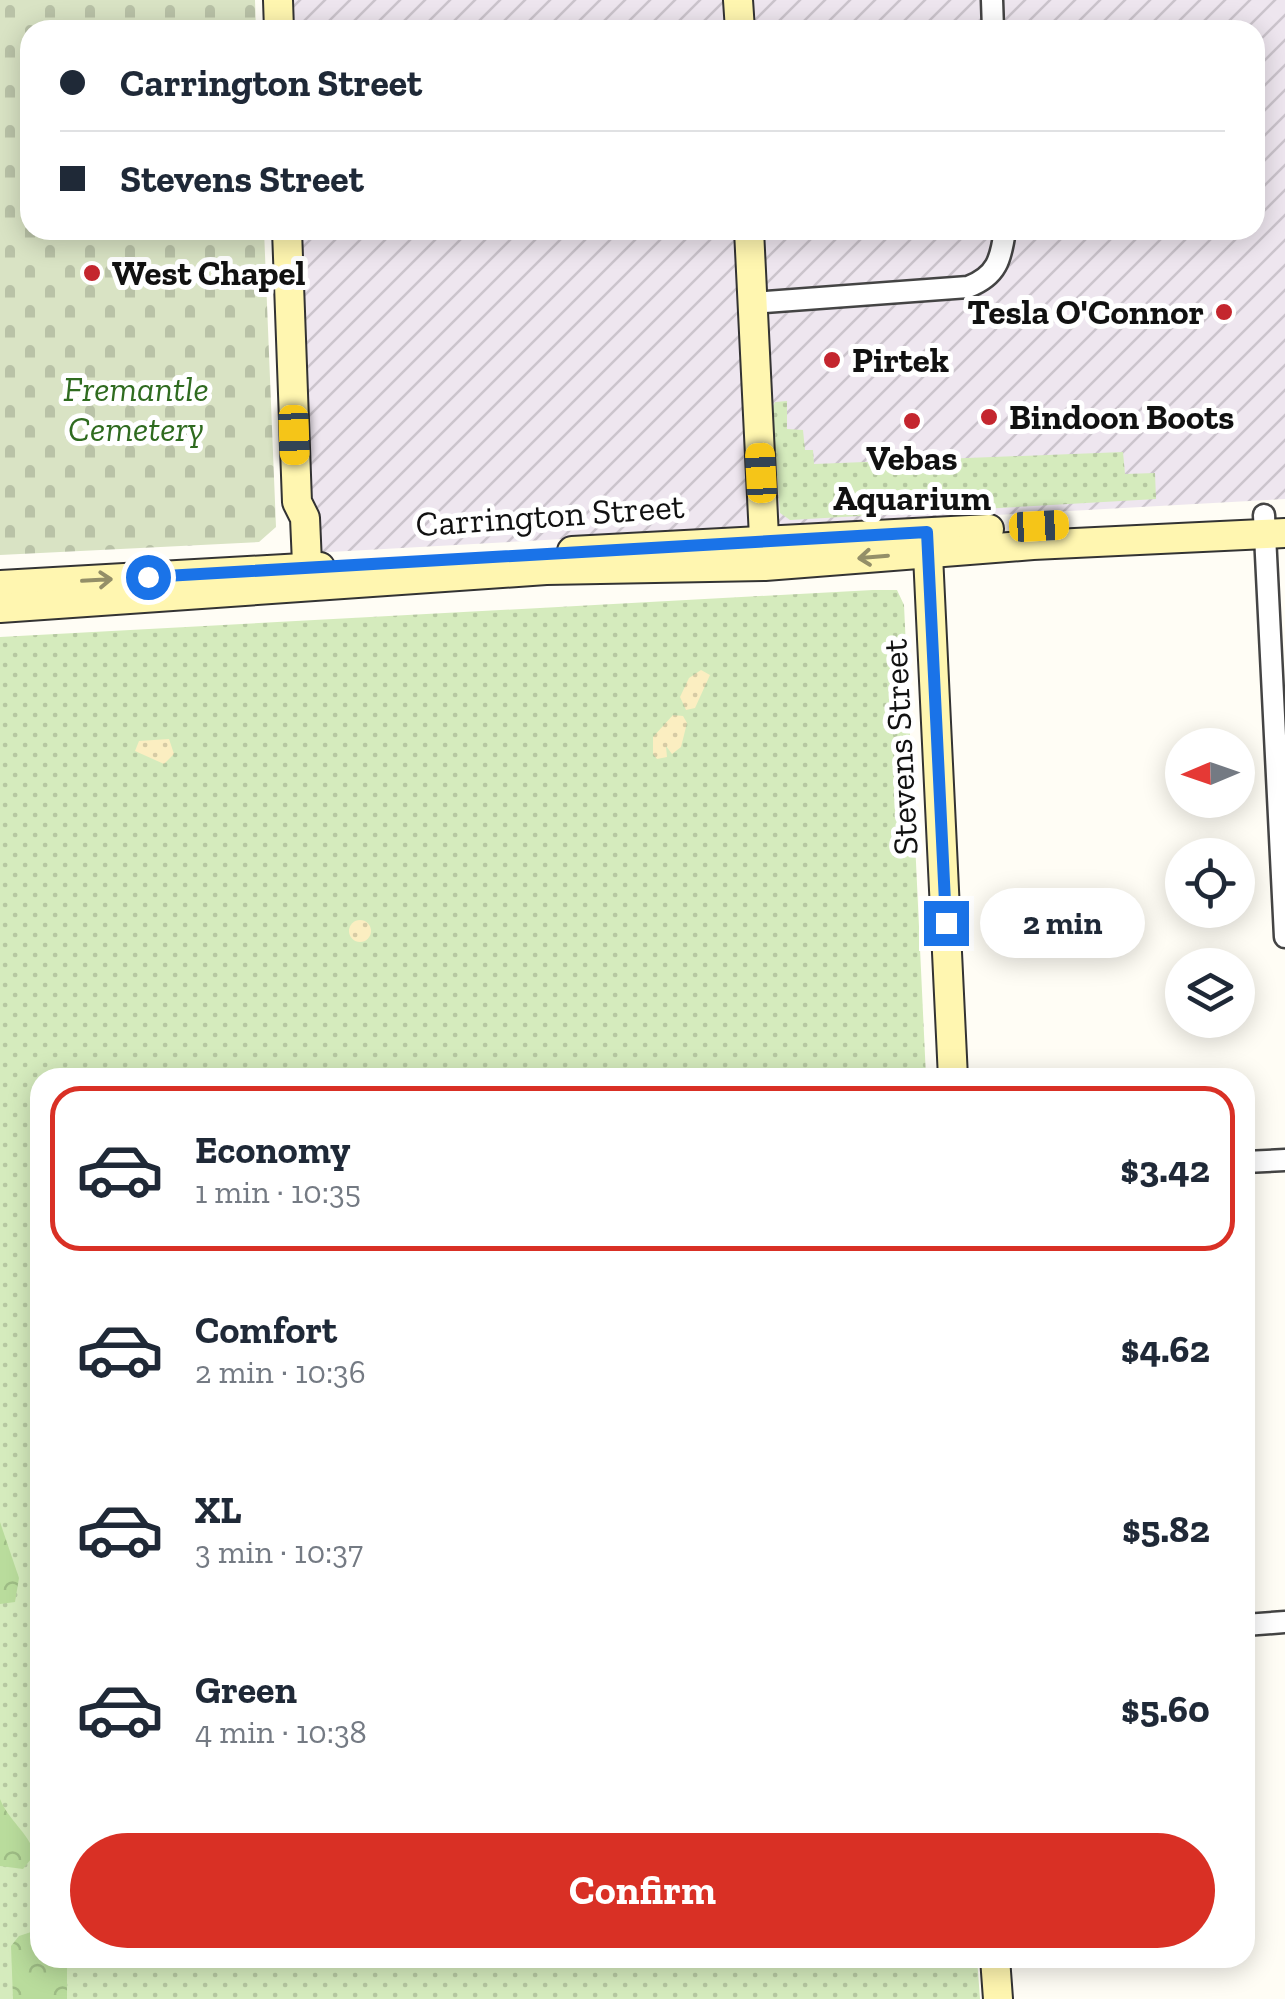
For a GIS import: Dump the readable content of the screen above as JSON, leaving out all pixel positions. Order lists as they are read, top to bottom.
{
  "streets": {
    "main road": ["Carrington Street", "Stevens Street"]
  },
  "crossings": [
    ["Carrington Street", "Stevens Street"]
  ],
  "parks": ["Fremantle Cemetery"],
  "places": [
    "West Chapel",
    "Tesla O'Connor",
    "Pirtek",
    "Bindoon Boots",
    "Vebas Aquarium"
  ],
  "north": "left",
  "page": {
    "banner": ["Carrington Street", "Stevens Street"],
    "bubble": "2 min",
    "list": [
      {
        "name": "Economy",
        "note": "1 min · 10:35",
        "value": "$3.42"
      },
      {
        "name": "Comfort",
        "note": "2 min · 10:36",
        "value": "$4.62"
      },
      {
        "name": "XL",
        "note": "3 min · 10:37",
        "value": "$5.82"
      },
      {
        "name": "Green",
        "note": "4 min · 10:38",
        "value": "$5.60"
      }
    ],
    "buttons": "Confirm"
  }
}
